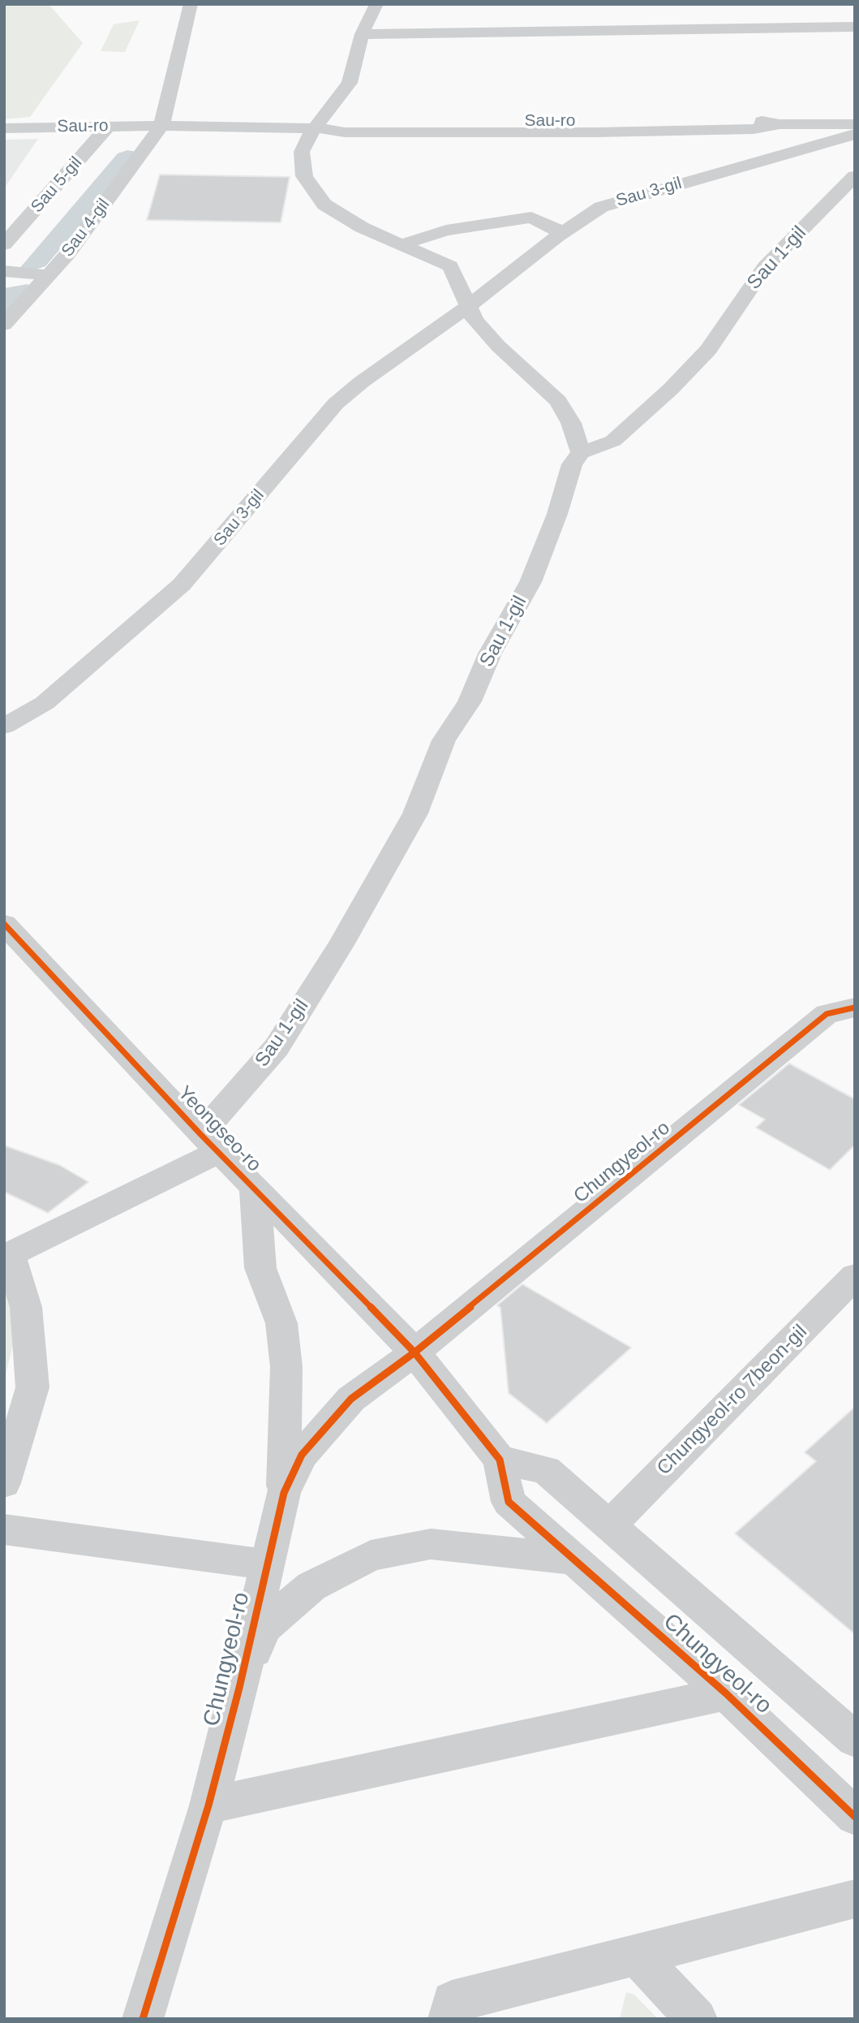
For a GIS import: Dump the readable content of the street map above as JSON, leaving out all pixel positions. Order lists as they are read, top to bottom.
{
  "streets": {
    "street": [
      "Sau-ro",
      "Sau 5-gil",
      "Sau 3-gil",
      "Sau 4-gil",
      "Sau 1-gil",
      "Yeongseo-ro",
      "Chungyeol-ro",
      "Chungyeol-ro 7beon-gil"
    ]
  },
  "crossings": [
    ["Sau-ro", "Sau 5-gil"],
    ["Sau-ro", "Sau 4-gil"],
    ["Sau 1-gil", "Yeongseo-ro"],
    ["Yeongseo-ro", "Chungyeol-ro"],
    ["Chungyeol-ro", "Chungyeol-ro 7beon-gil"]
  ]
}
